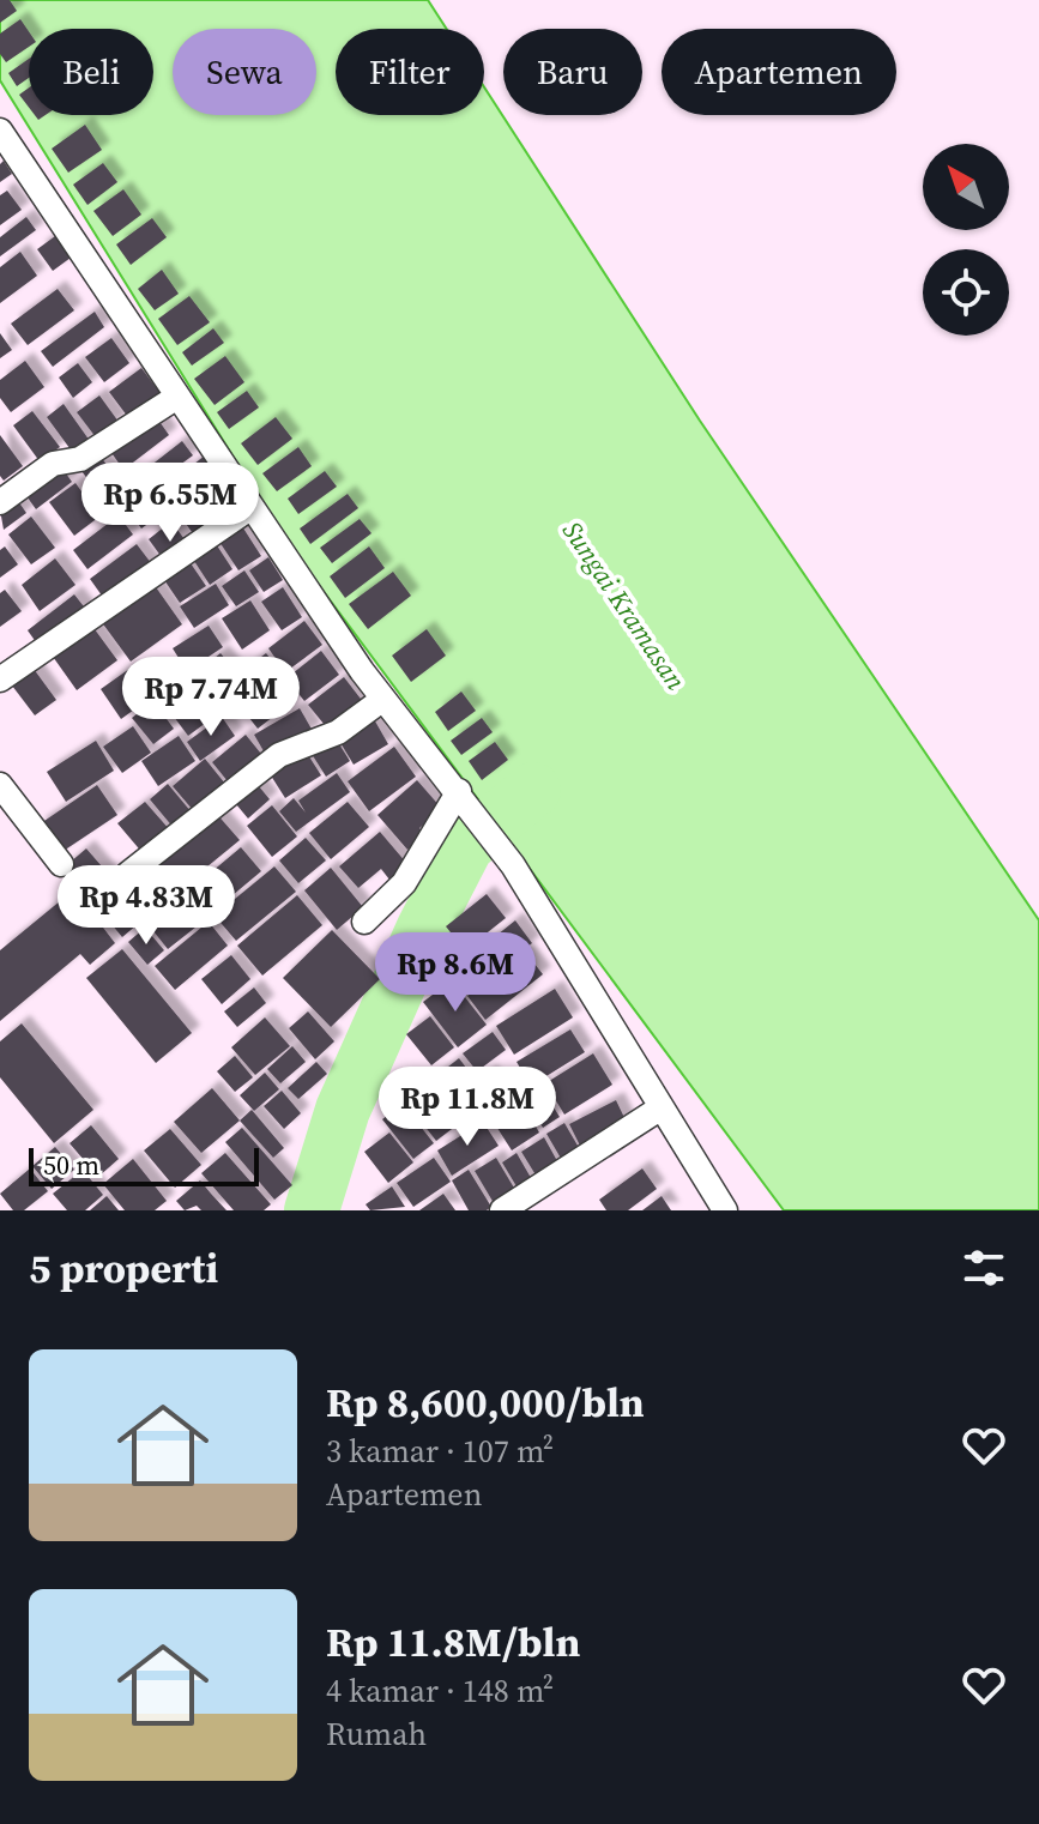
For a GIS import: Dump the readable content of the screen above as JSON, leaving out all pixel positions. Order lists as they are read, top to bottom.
{
  "water": ["Sungai Kramasan"],
  "scale_bar": "50 m",
  "north": "top left",
  "page": {
    "chip": [
      "Beli",
      "Sewa",
      "Filter",
      "Baru",
      "Apartemen"
    ],
    "price": [
      "Rp 6.55M",
      "Rp 7.74M",
      "Rp 4.83M",
      "Rp 8.6M",
      "Rp 11.8M"
    ],
    "scale": "50 m",
    "heading": "5 properti",
    "list": [
      {
        "name": "Rp 8,600,000/bln",
        "note": "3 kamar · 107 m² · Apartemen"
      },
      {
        "name": "Rp 11.8M/bln",
        "note": "4 kamar · 148 m² · Rumah"
      }
    ]
  }
}
